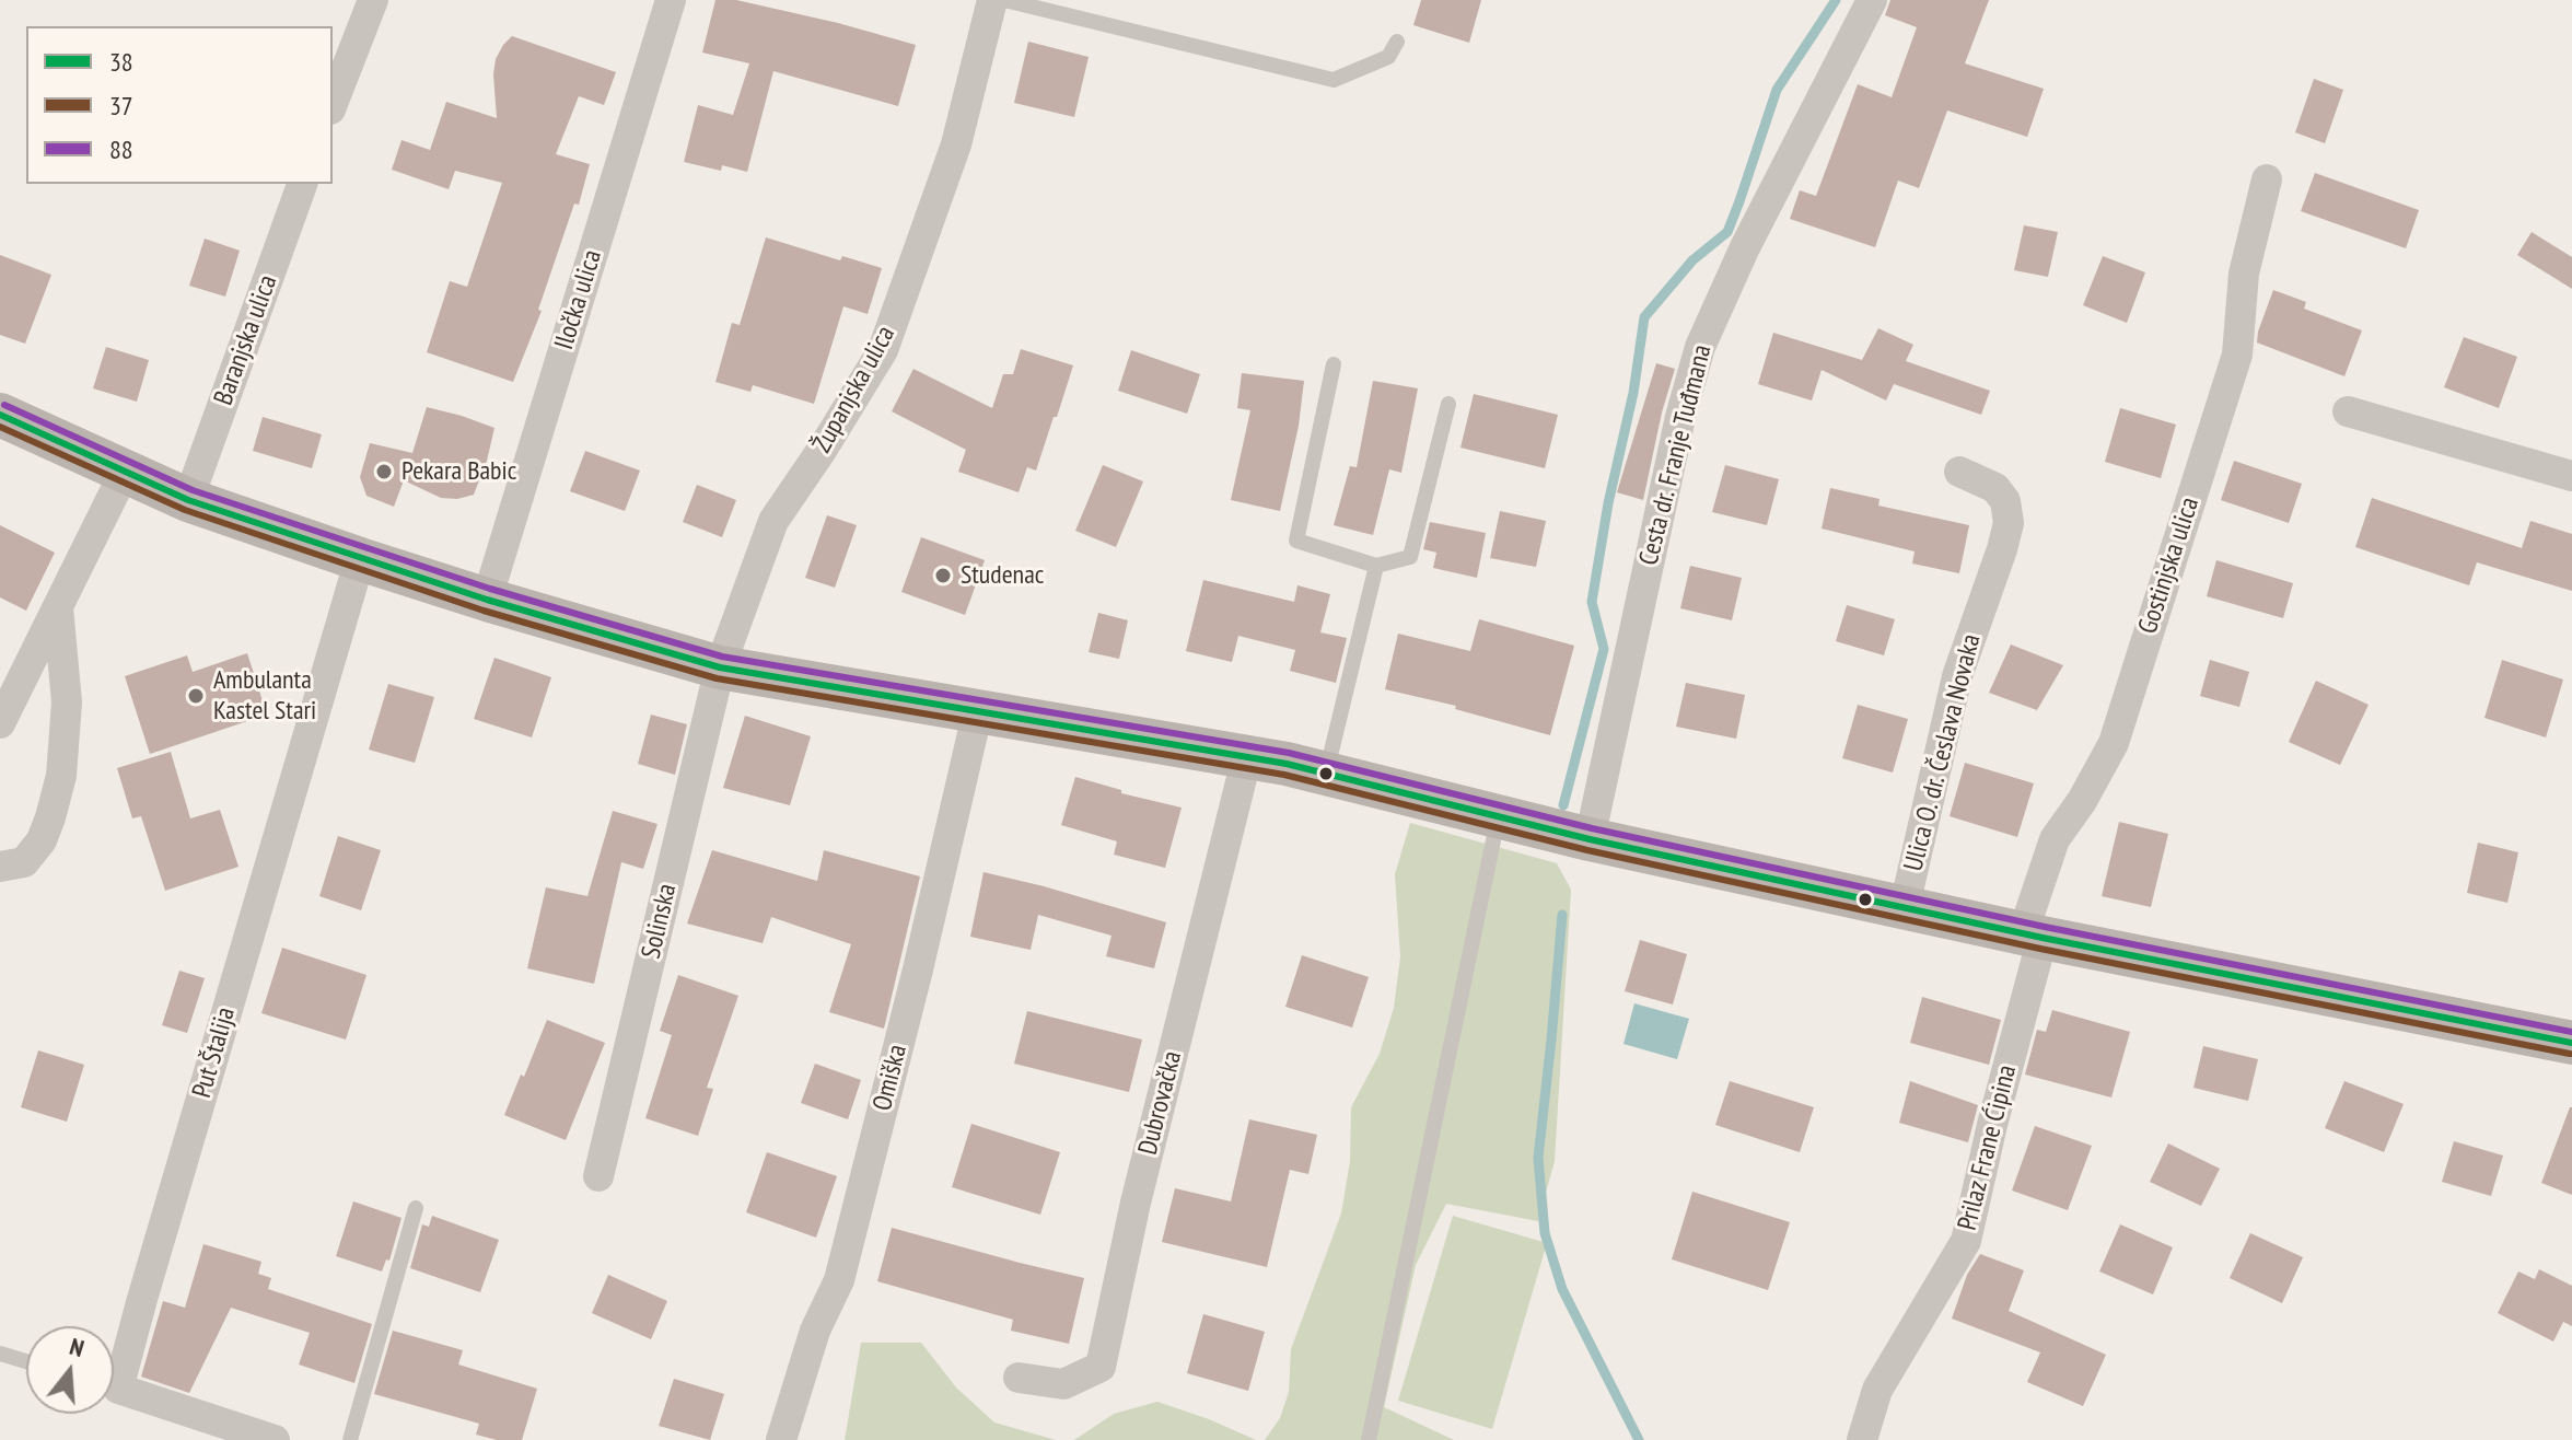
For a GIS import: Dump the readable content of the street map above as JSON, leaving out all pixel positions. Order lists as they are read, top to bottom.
{
  "streets": {
    "street": [
      "Iločka ulica",
      "Baranjska ulica",
      "Županjska ulica",
      "Cesta dr. Franje Tuđmana",
      "Gostinjska ulica",
      "Ulica O. dr. Česlava Novaka",
      "Solinska",
      "Put Štalija",
      "Omiška",
      "Dubrovačka",
      "Prilaz Frane Ćipina"
    ]
  },
  "crossings": [
    ["Županjska ulica", "Solinska"],
    ["Gostinjska ulica", "Prilaz Frane Ćipina"]
  ],
  "places": ["Pekara Babic", "Studenac", "Ambulanta Kastel Stari"],
  "lines": ["transit line 88", "transit line 38", "transit line 37"],
  "legend": ["38", "37", "88"],
  "north": "top"
}
